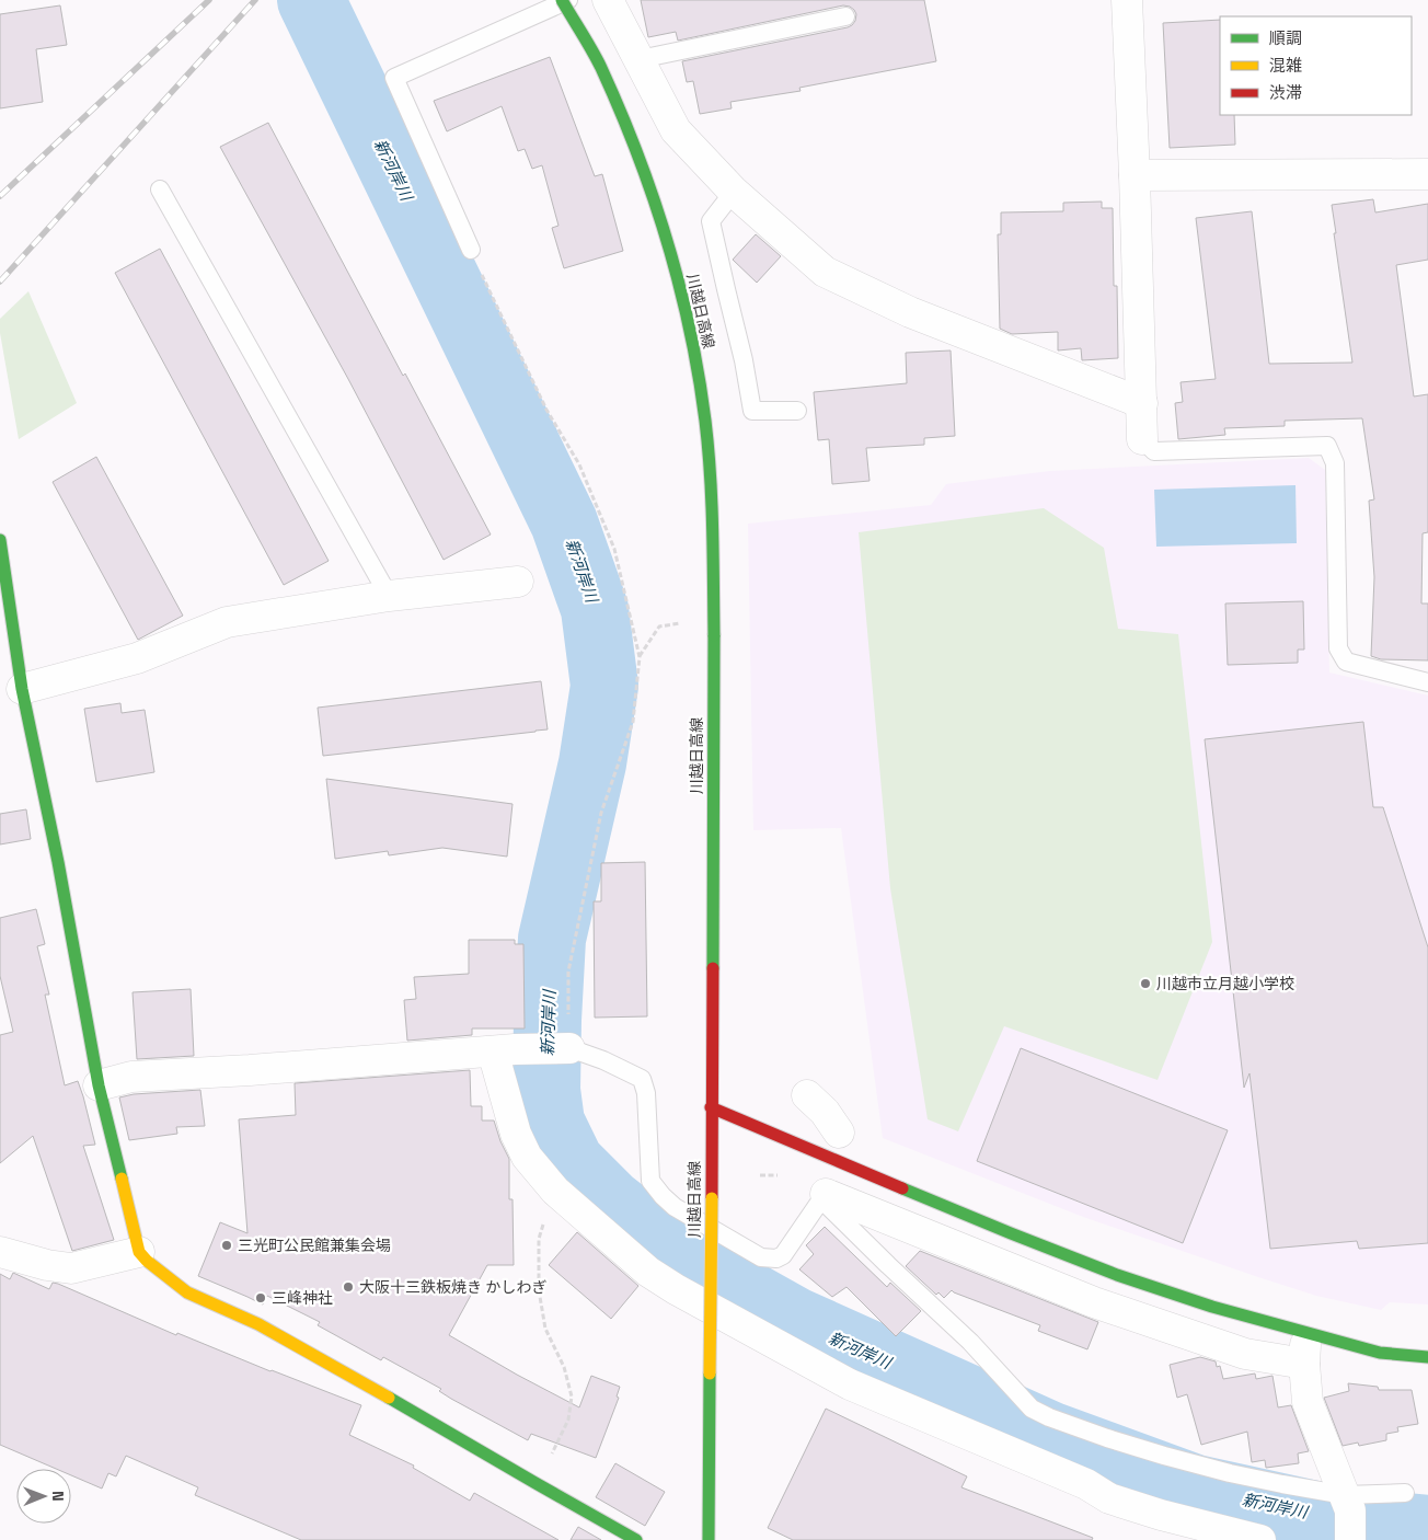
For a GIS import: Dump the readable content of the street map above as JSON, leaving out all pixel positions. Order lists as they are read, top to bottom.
{
  "streets": {
    "street": ["川越日高線"]
  },
  "water": ["新河岸川"],
  "places": [
    "川越市立月越小学校",
    "三光町公民館兼集会場",
    "大阪十三鉄板焼き かしわぎ",
    "三峰神社"
  ],
  "legend": ["順調", "混雑", "渋滞"],
  "north": "right"
}
